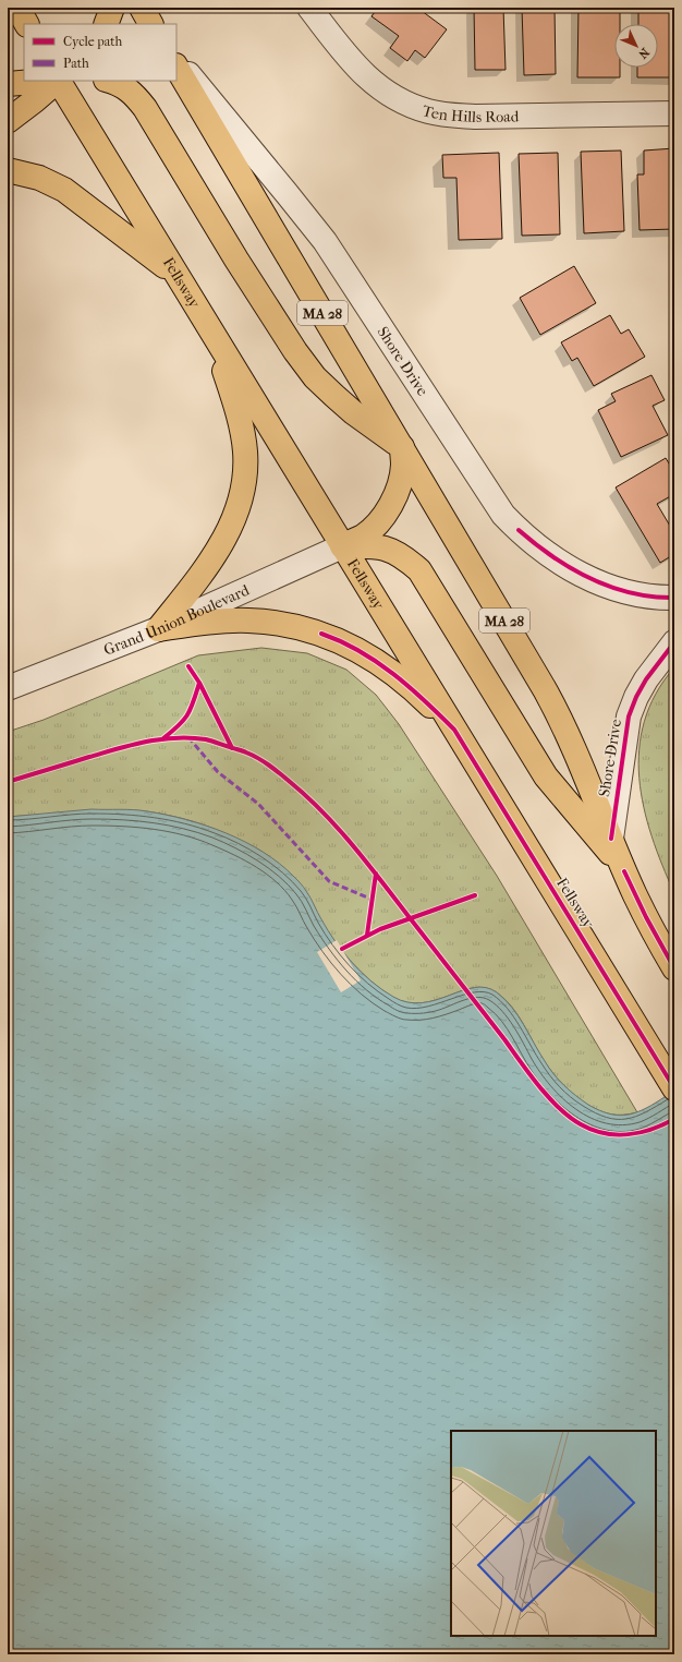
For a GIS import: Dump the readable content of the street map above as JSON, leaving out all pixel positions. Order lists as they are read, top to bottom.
{
  "streets": {
    "main road": ["Fellsway", "MA 28"],
    "street": ["Ten Hills Road", "Shore Drive", "Grand Union Boulevard"]
  },
  "crossings": [
    ["Fellsway", "Grand Union Boulevard"],
    ["MA 28", "Shore Drive"]
  ],
  "legend": ["Cycle path", "Path"],
  "north": "bottom right"
}
